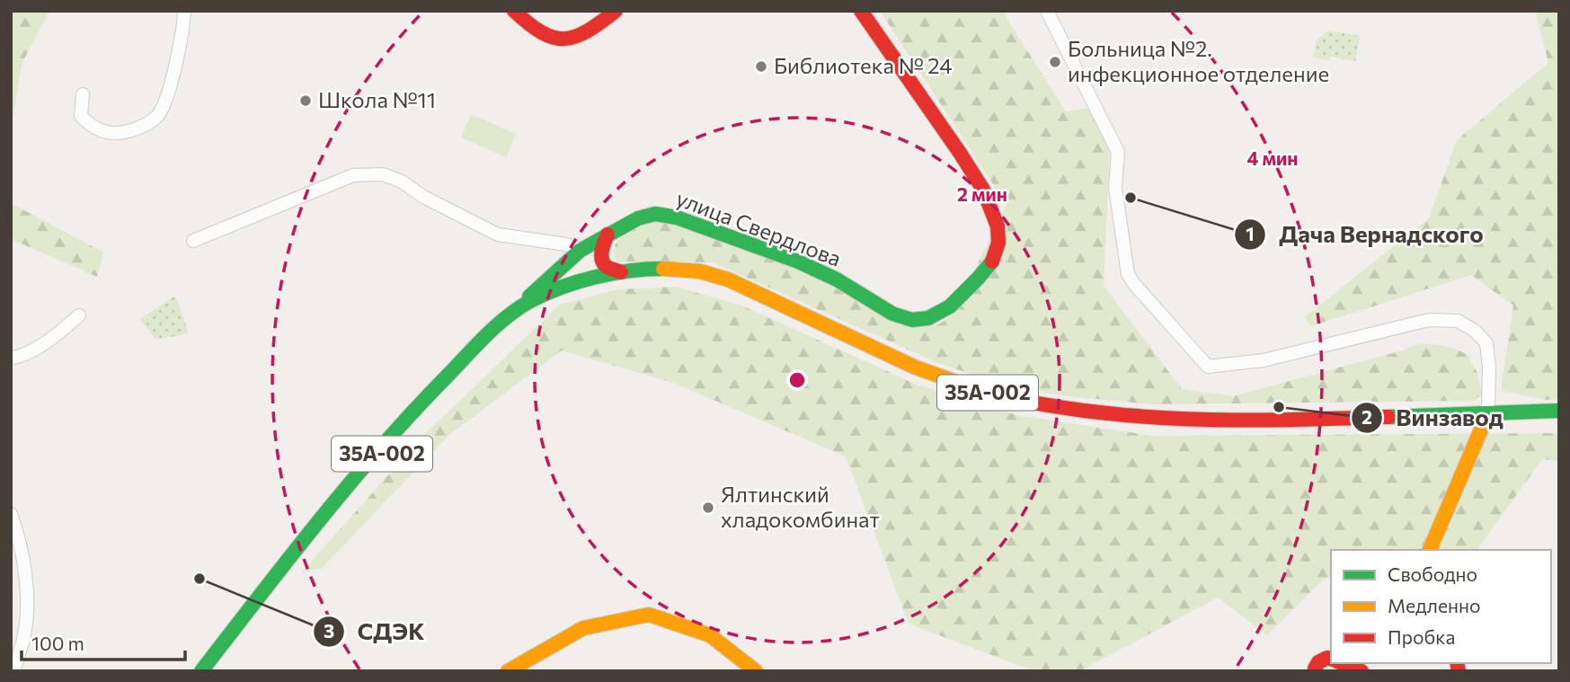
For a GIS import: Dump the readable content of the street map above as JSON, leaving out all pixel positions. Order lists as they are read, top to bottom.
{
  "streets": {
    "main road": ["улица Свердлова", "35А-002"]
  },
  "crossings": [
    ["улица Свердлова", "35А-002"]
  ],
  "places": [
    "Больница №2. инфекционное отделение",
    "Библиотека № 24",
    "Школа №11",
    "Дача Вернадского",
    "Винзавод",
    "Ялтинский хладокомбинат",
    "СДЭК"
  ],
  "legend": ["Свободно", "Медленно", "Пробка"],
  "scale_bar": "100 m",
  "rings": ["4 мин", "2 мин"]
}
